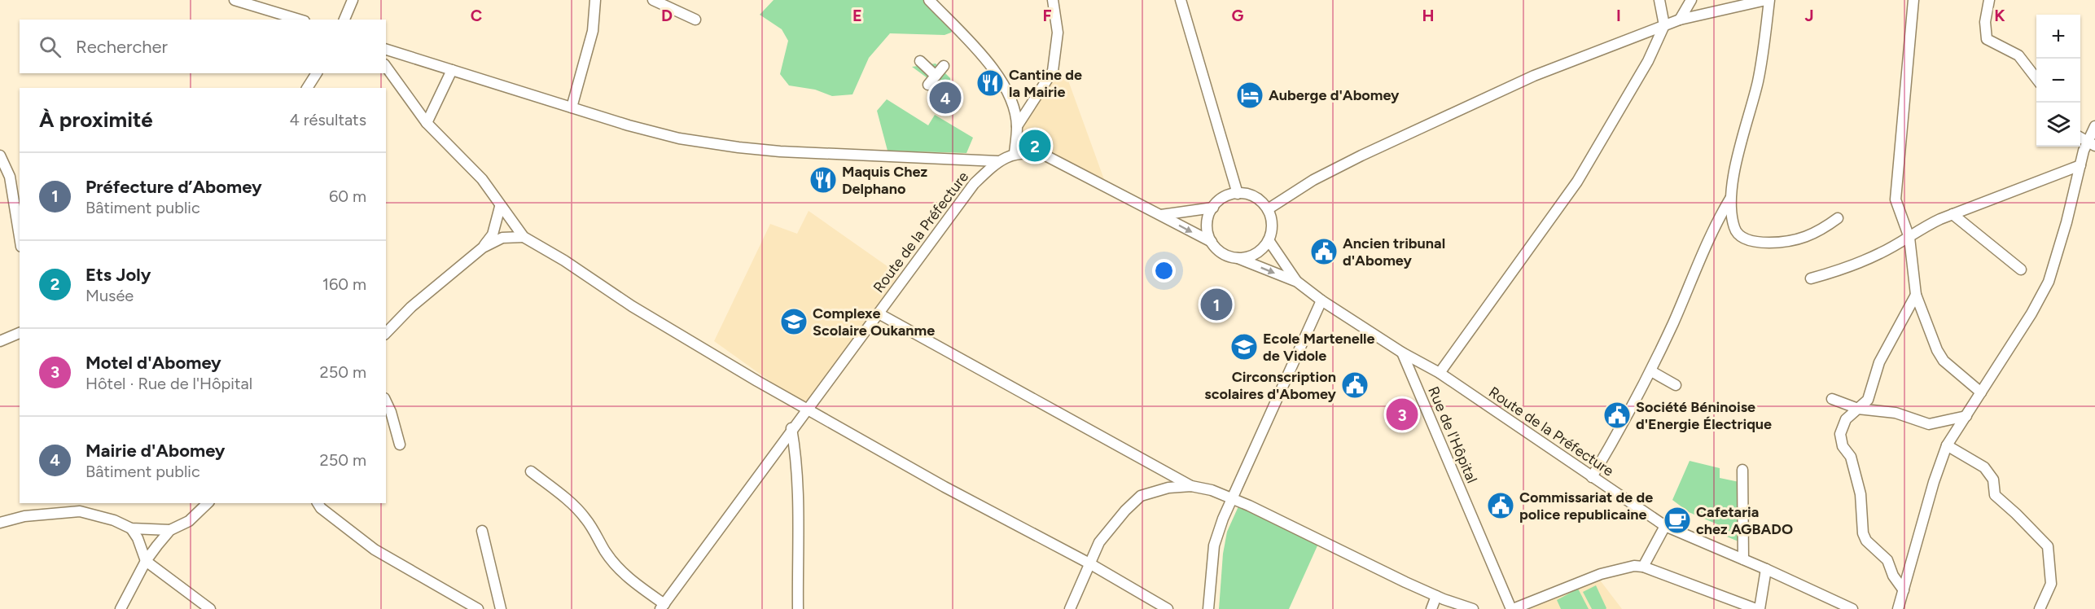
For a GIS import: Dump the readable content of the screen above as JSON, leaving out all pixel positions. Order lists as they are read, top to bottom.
{
  "streets": {
    "street": ["Route de la Préfecture", "Rue de l'Hôpital"]
  },
  "crossings": [
    ["Route de la Préfecture", "Rue de l'Hôpital"]
  ],
  "places": {
    "restaurant": ["Cantine de la Mairie", "Maquis Chez Delphano"],
    "hotel": ["Auberge d'Abomey"],
    "public building": [
      "Ancien tribunal d'Abomey",
      "Circonscription scolaires d'Abomey",
      "Société Béninoise d'Energie Électrique",
      "Commissariat de de police republicaine"
    ],
    "school or university": ["Complexe Scolaire Oukanme", "Ecole Martenelle de Vidole"],
    "cafe": ["Cafetaria chez AGBADO"]
  },
  "page": {
    "map_buttons": ["+", "−"],
    "search": "Rechercher",
    "pins": [
      "4",
      "2",
      "1",
      "3"
    ],
    "heading": ["À proximité", "4 résultats"],
    "list": [
      {
        "mark": "1",
        "name": "Préfecture d’Abomey",
        "note": "Bâtiment public",
        "value": "60 m"
      },
      {
        "mark": "2",
        "name": "Ets Joly",
        "note": "Musée",
        "value": "160 m"
      },
      {
        "mark": "3",
        "name": "Motel d'Abomey",
        "note": "Hôtel · Rue de l'Hôpital",
        "value": "250 m"
      },
      {
        "mark": "4",
        "name": "Mairie d'Abomey",
        "note": "Bâtiment public",
        "value": "250 m"
      }
    ]
  },
  "grid": {
    "columns": [
      "C",
      "D",
      "E",
      "F",
      "G",
      "H",
      "I",
      "J",
      "K"
    ]
  }
}
